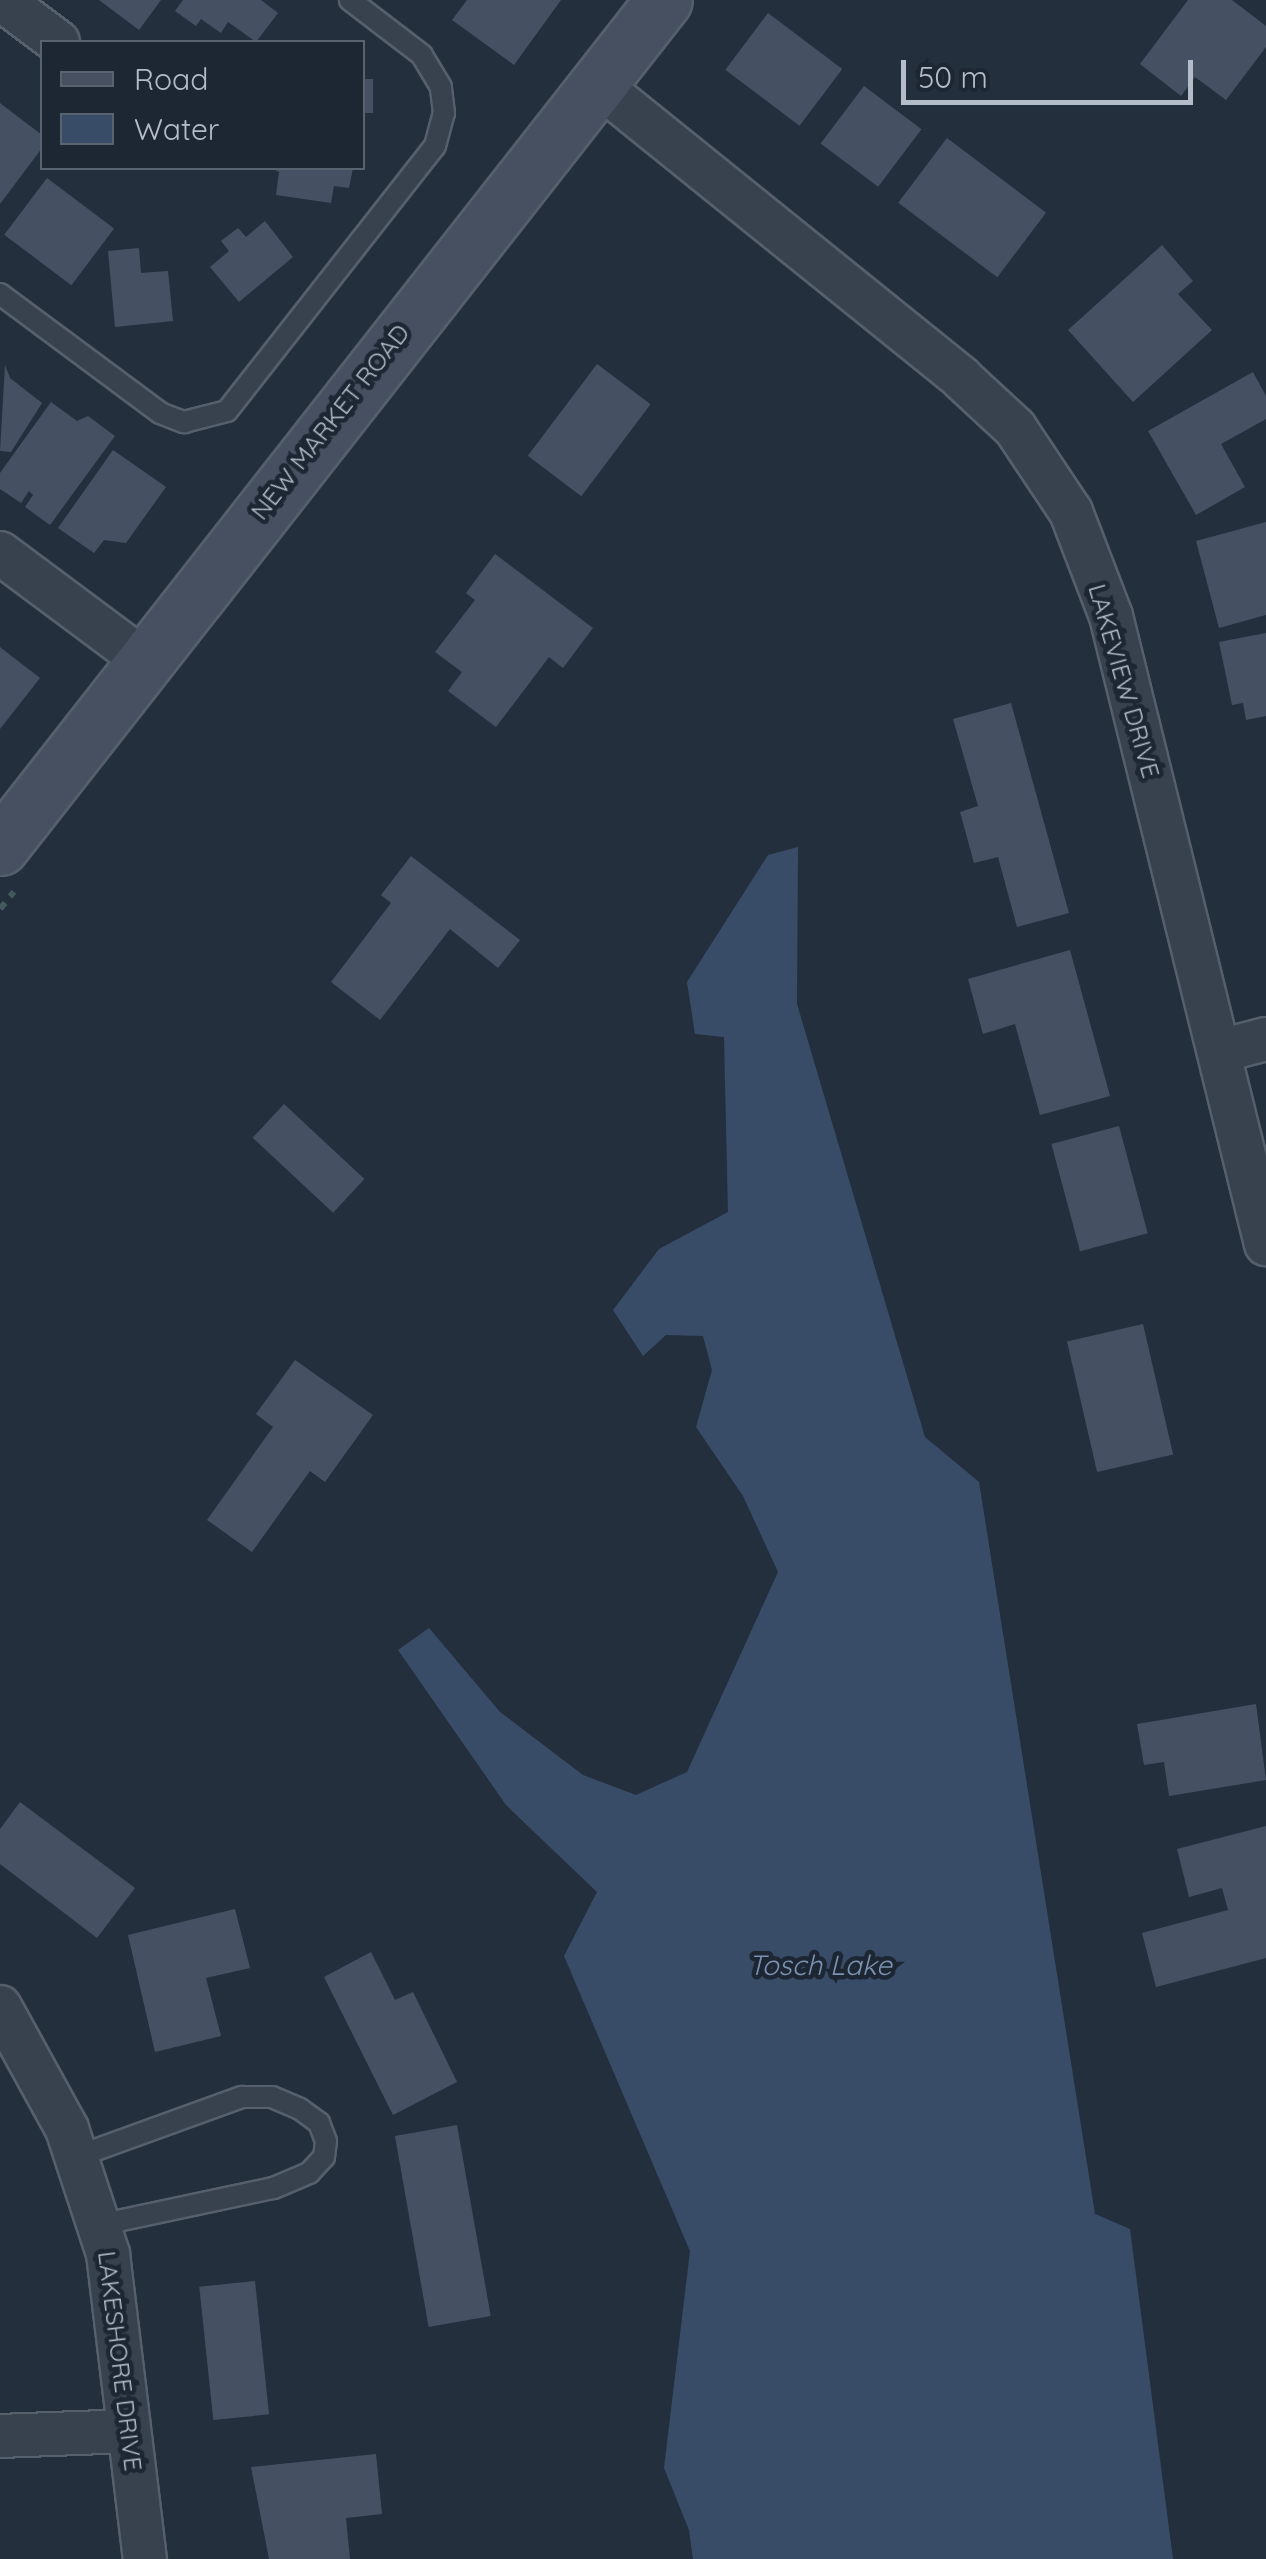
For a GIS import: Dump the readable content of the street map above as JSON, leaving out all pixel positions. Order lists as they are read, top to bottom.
{
  "streets": {
    "street": ["NEW MARKET ROAD", "LAKEVIEW DRIVE", "LAKESHORE DRIVE"]
  },
  "crossings": [
    ["NEW MARKET ROAD", "LAKEVIEW DRIVE"]
  ],
  "water": ["Tosch Lake"],
  "legend": ["Road", "Water"],
  "scale_bar": "50 m"
}
